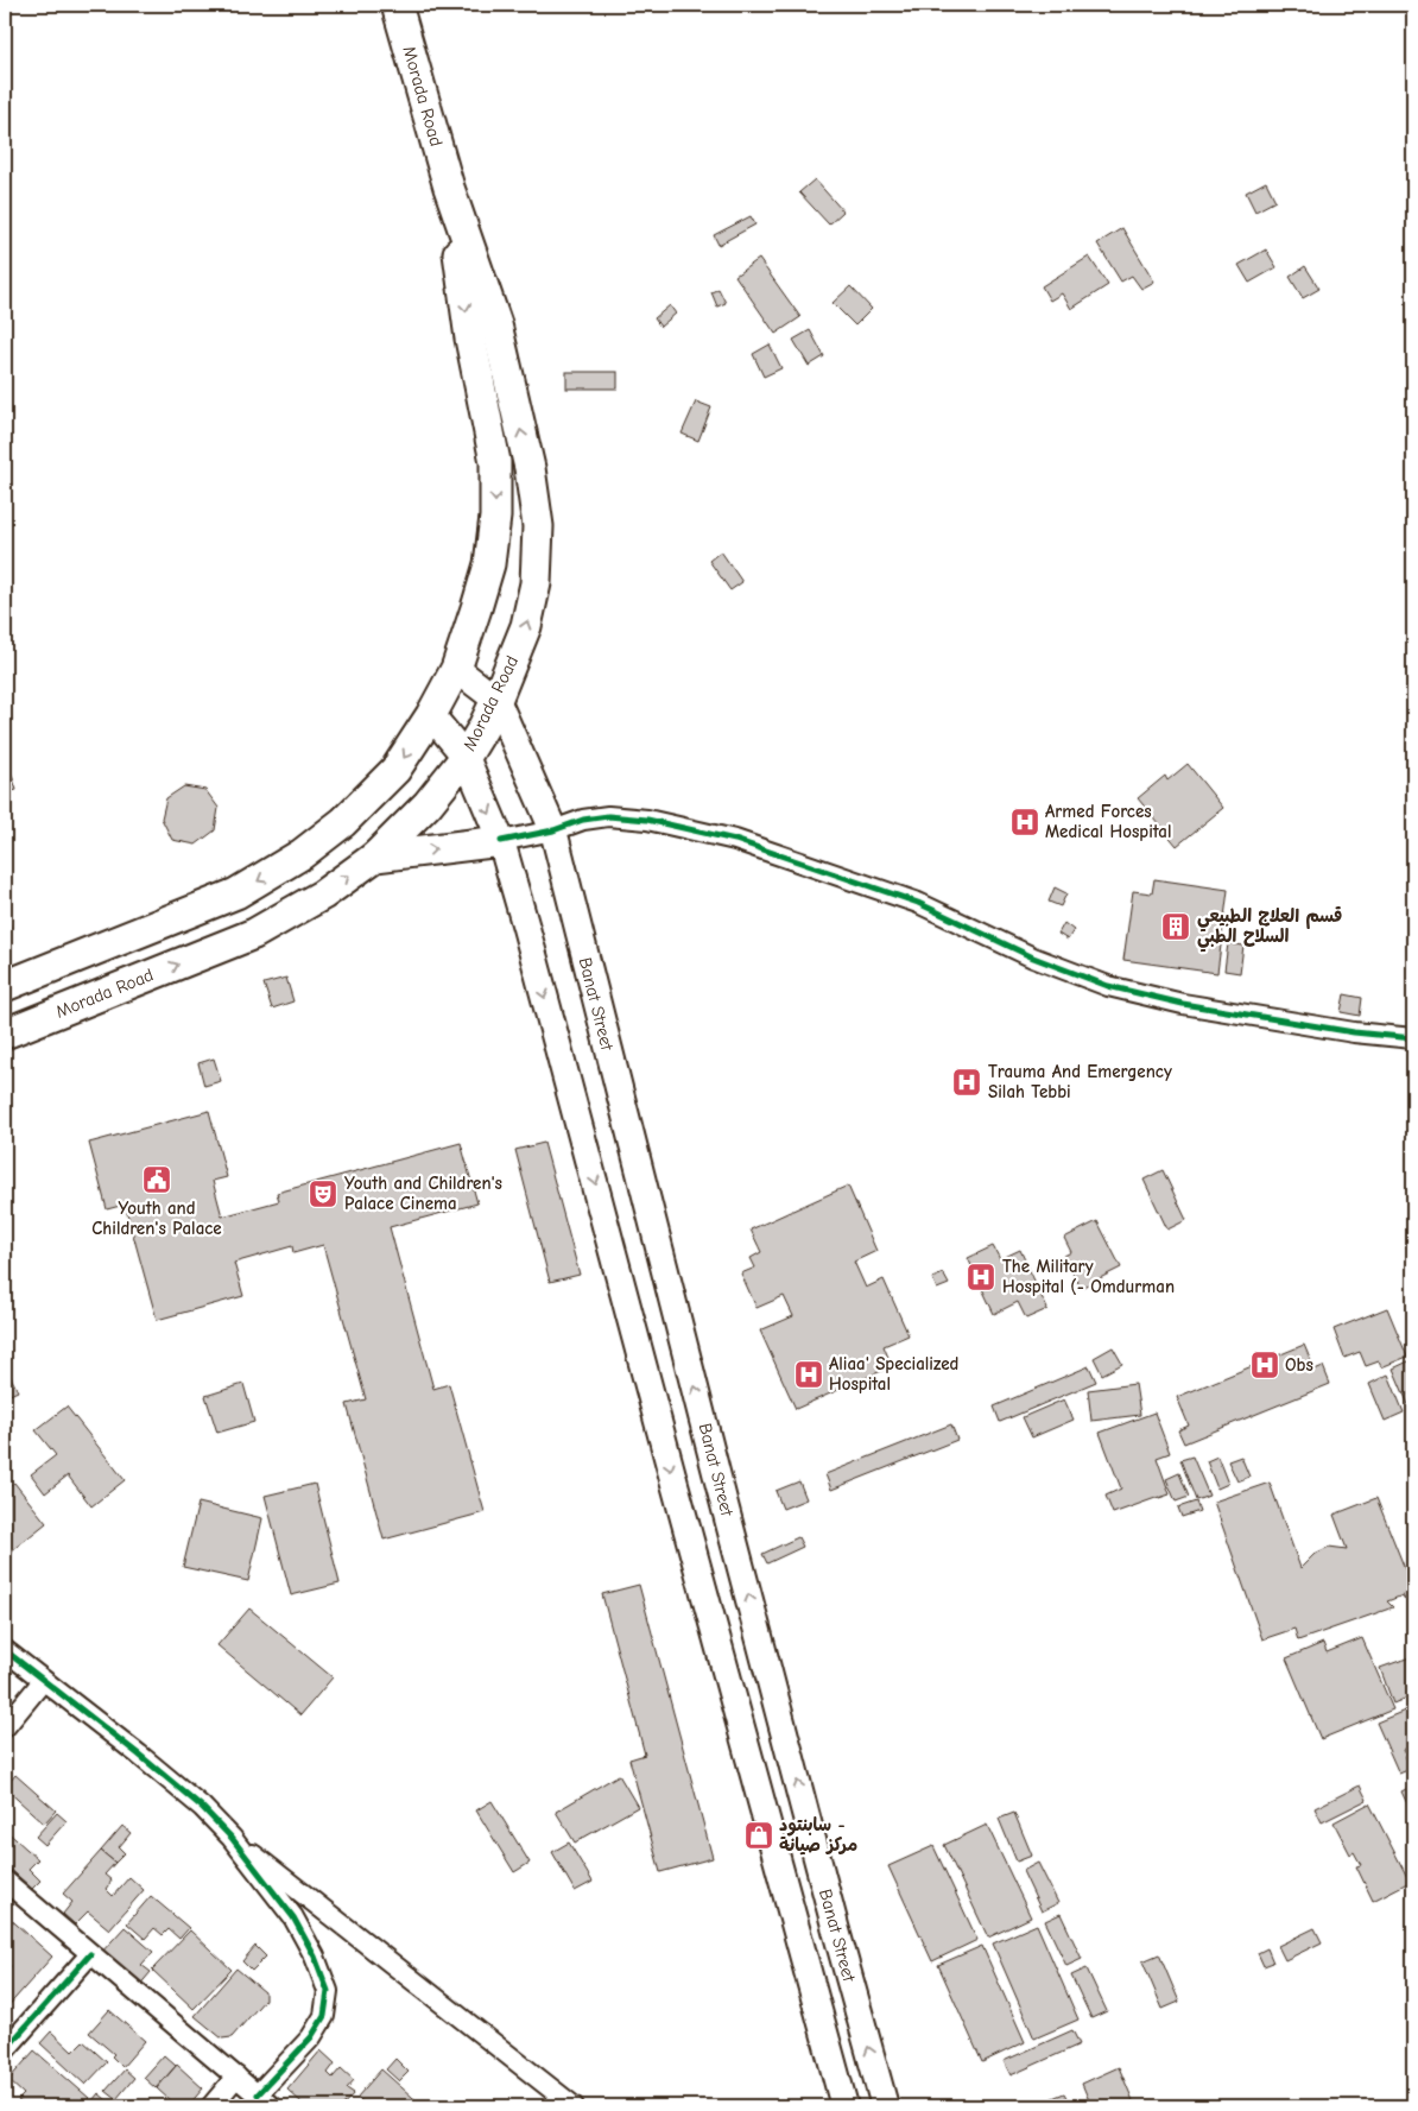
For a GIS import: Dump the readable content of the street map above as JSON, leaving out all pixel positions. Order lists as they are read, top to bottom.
{
  "streets": {
    "main road": ["Morada Road", "Banat Street"]
  },
  "crossings": [
    ["Morada Road", "Banat Street"]
  ],
  "places": {
    "hospital": [
      "Armed Forces Medical Hospital",
      "Trauma And Emergency Silah Tebbi",
      "The Military Hospital (- Omdurman",
      "Obs",
      "Aliaa' Specialized Hospital"
    ],
    "building": ["قسم العلاج الطبيعي السلاح الطبي"],
    "public building": ["Youth and Children's Palace"],
    "theatre": ["Youth and Children's Palace Cinema"],
    "shop": ["سابنتود - مركز صيانة"]
  }
}
